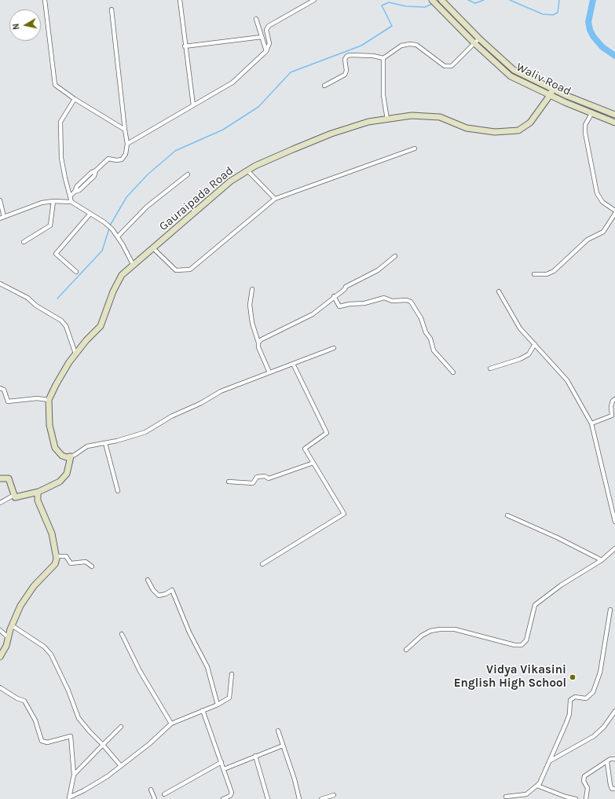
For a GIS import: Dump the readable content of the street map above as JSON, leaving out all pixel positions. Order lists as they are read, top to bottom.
{
  "streets": {
    "street": ["Waliv Road", "Gauraipada Road"]
  },
  "crossings": [
    ["Waliv Road", "Gauraipada Road"]
  ],
  "places": ["Vidya Vikasini English High School"],
  "north": "left"
}
